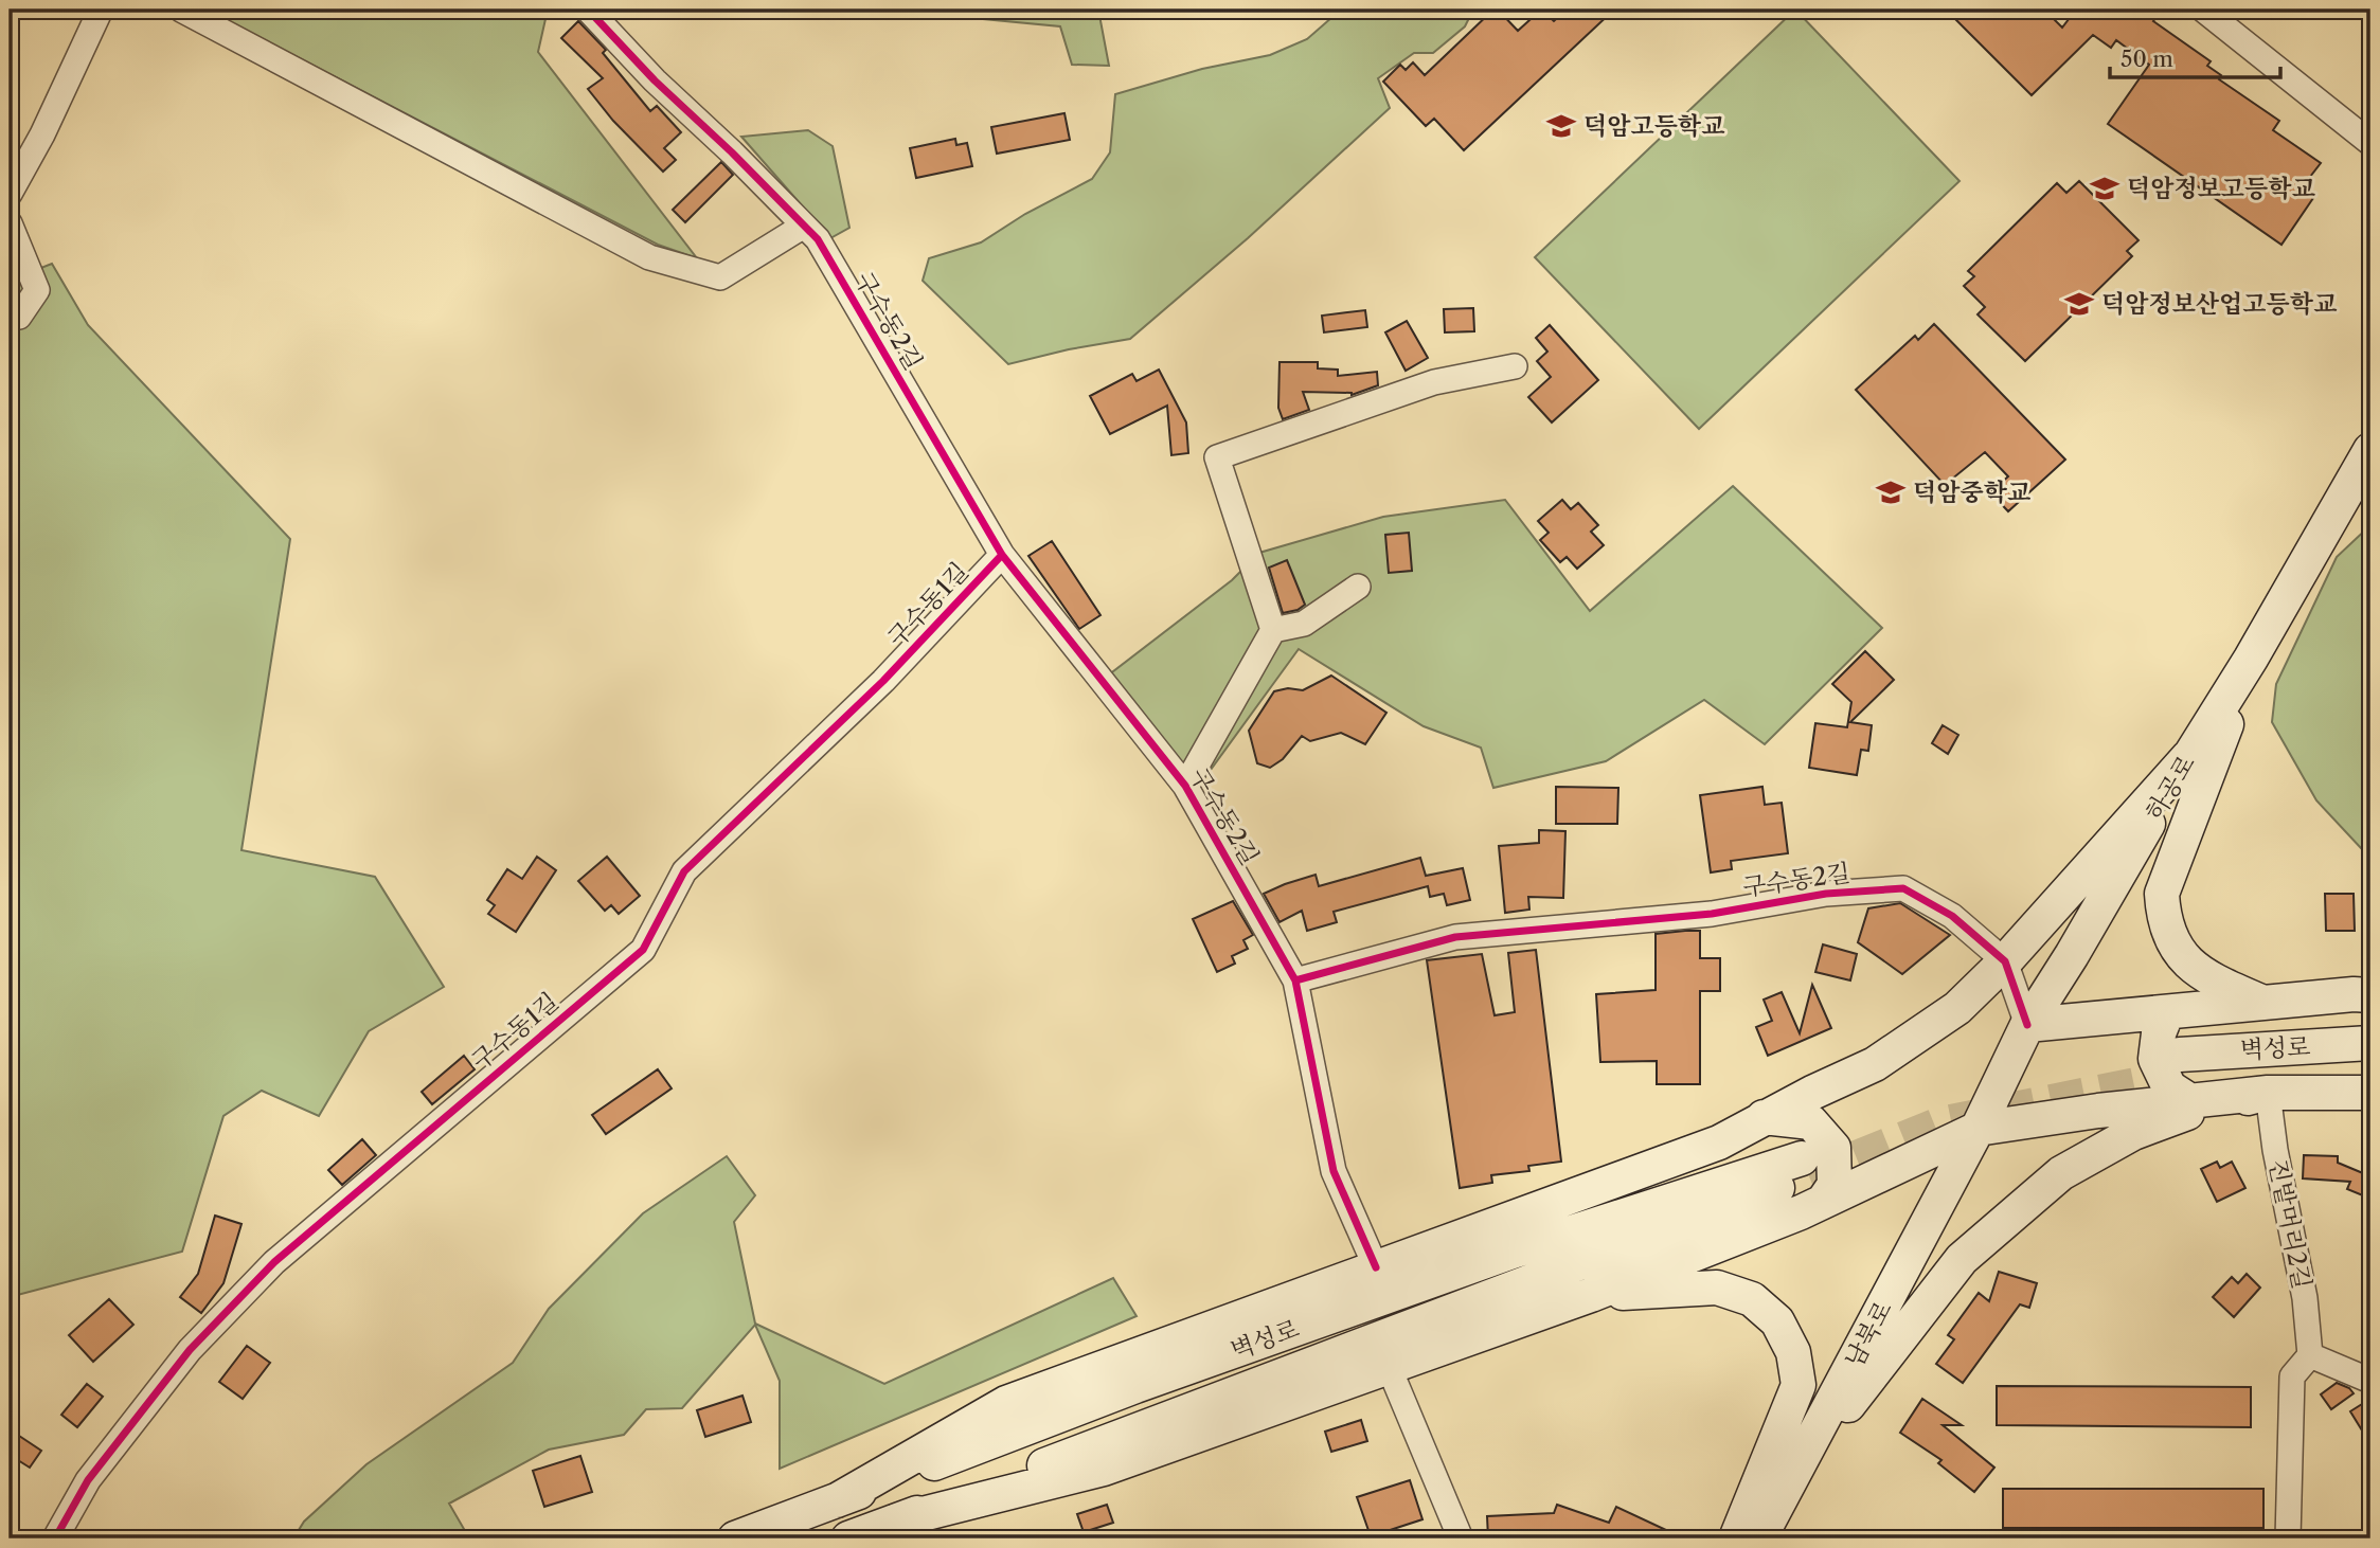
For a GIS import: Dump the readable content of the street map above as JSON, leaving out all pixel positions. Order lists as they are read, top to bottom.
{
  "streets": {
    "main road": ["하공로", "벽성로", "남북로"],
    "street": ["구수동2길", "구수동1길", "진밭머리2길"]
  },
  "crossings": [
    ["구수동2길", "구수동1길"],
    ["하공로", "남북로"]
  ],
  "places": {
    "school or university": [
      "덕암고등학교",
      "덕암정보고등학교",
      "덕암정보산업고등학교",
      "덕암중학교"
    ]
  },
  "scale_bar": "50 m"
}
